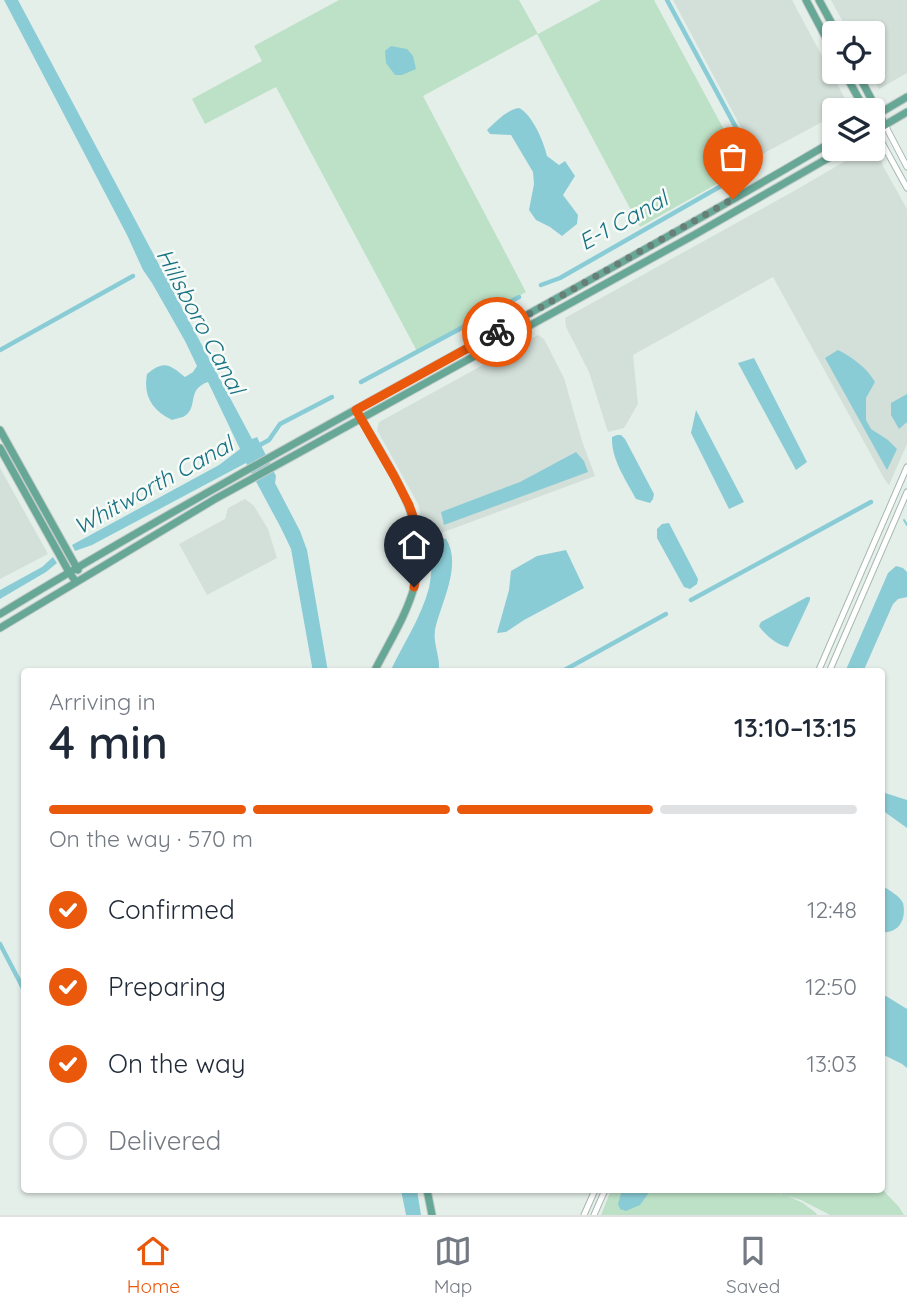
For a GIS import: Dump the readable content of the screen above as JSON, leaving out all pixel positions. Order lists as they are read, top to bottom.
{
  "water": ["E-1 Canal", "Hillsboro Canal", "Whitworth Canal"],
  "page": {
    "heading": ["4 min", "Arriving in", "13:10–13:15"],
    "bar": "On the way · 570 m",
    "list": [
      ["Confirmed", "12:48"],
      ["Preparing", "12:50"],
      ["On the way", "13:03"],
      "Delivered"
    ],
    "tabs": ["Home", "Map", "Saved"]
  }
}
